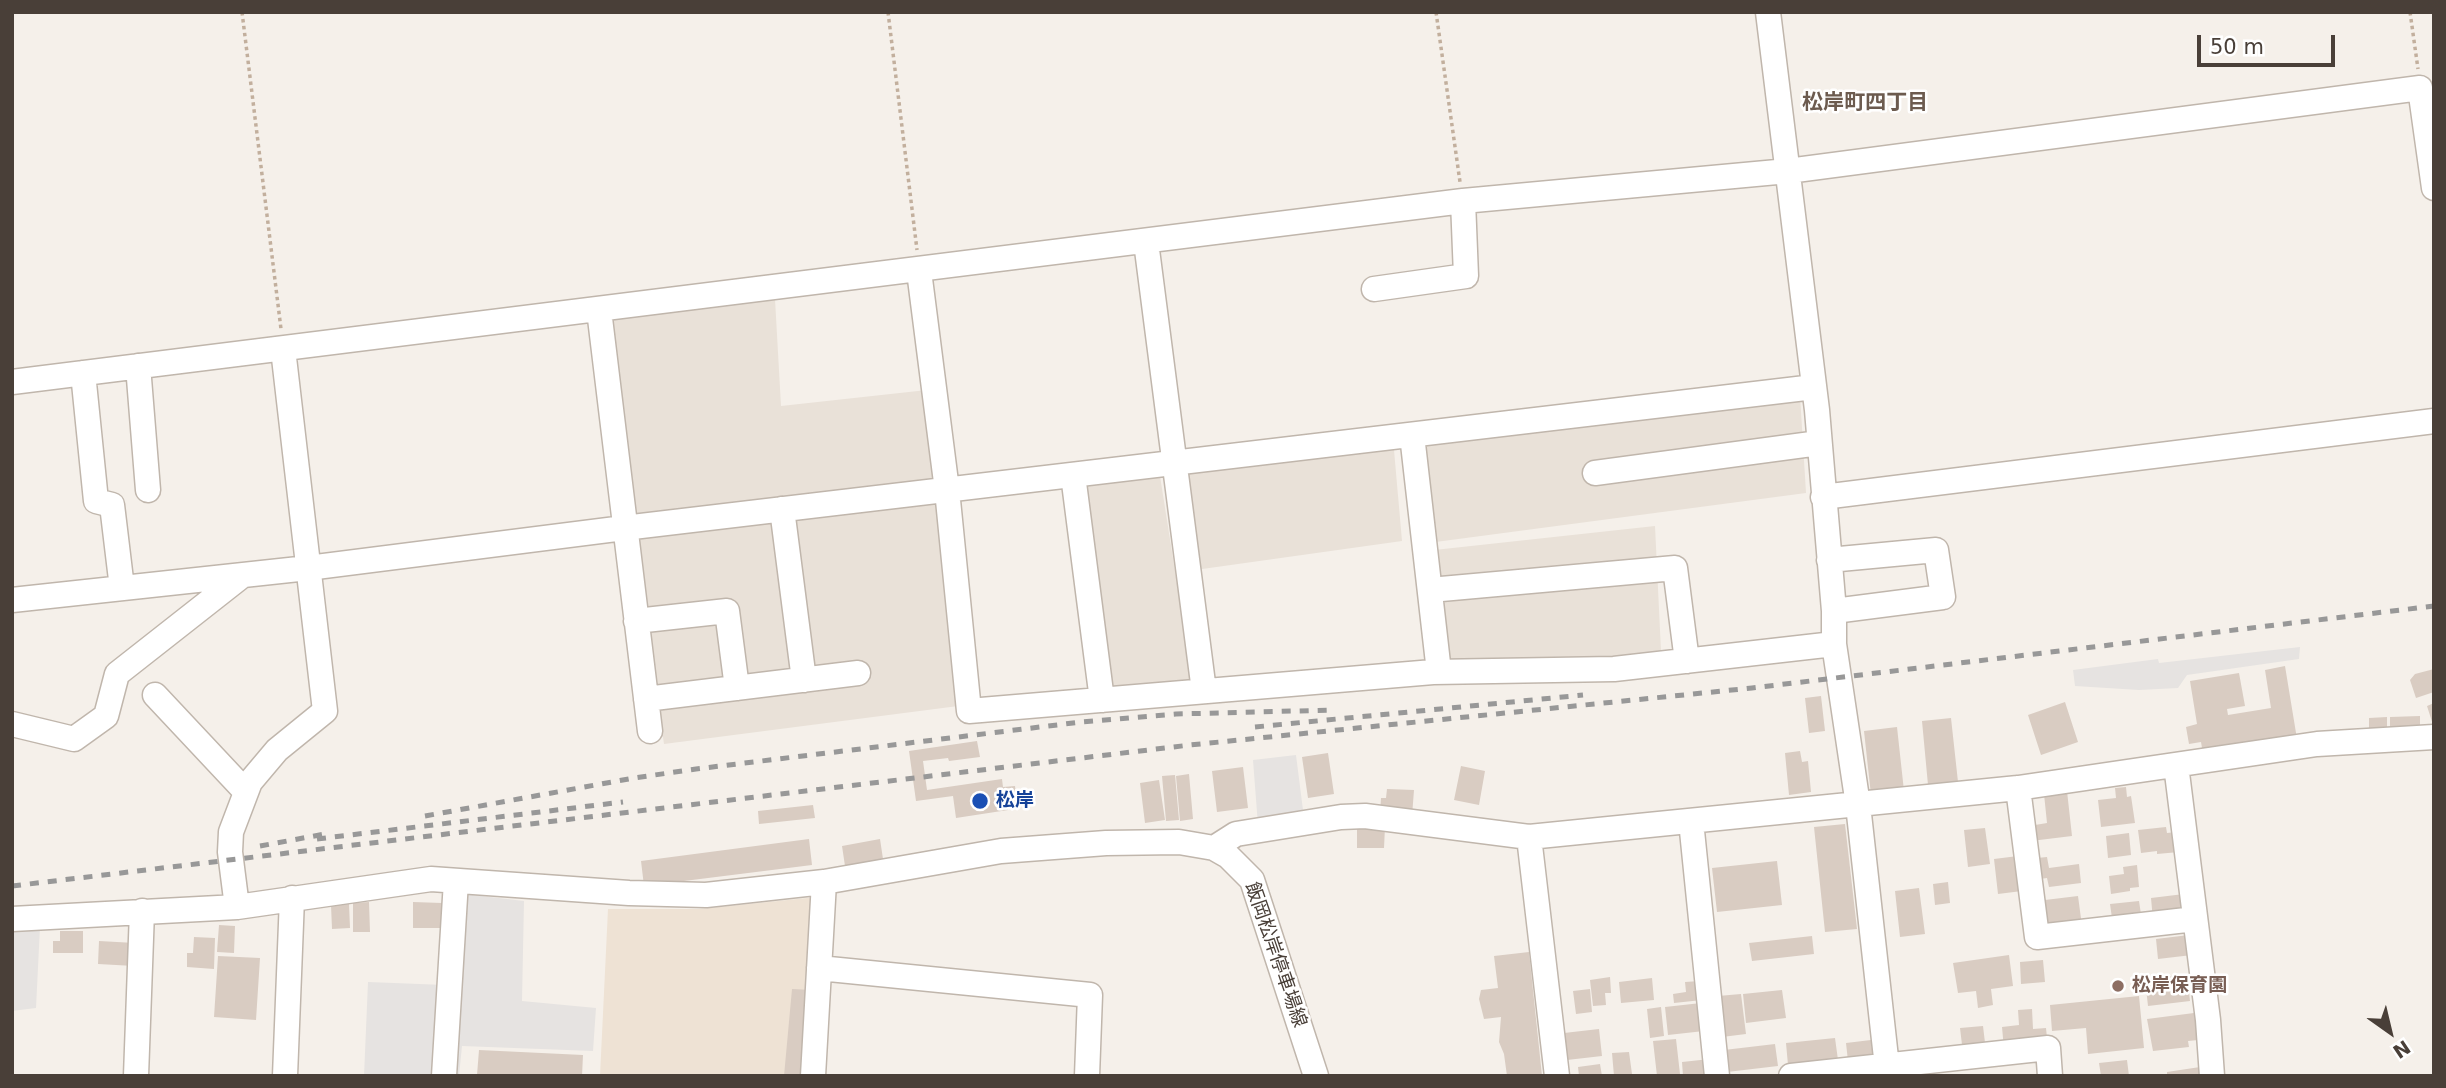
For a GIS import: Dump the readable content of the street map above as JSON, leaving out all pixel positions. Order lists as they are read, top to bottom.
{
  "streets": {
    "street": ["飯岡松岸停車場線"]
  },
  "districts": ["松岸町四丁目"],
  "places": ["松岸", "松岸保育園"],
  "scale_bar": "50 m",
  "north": "bottom right"
}
